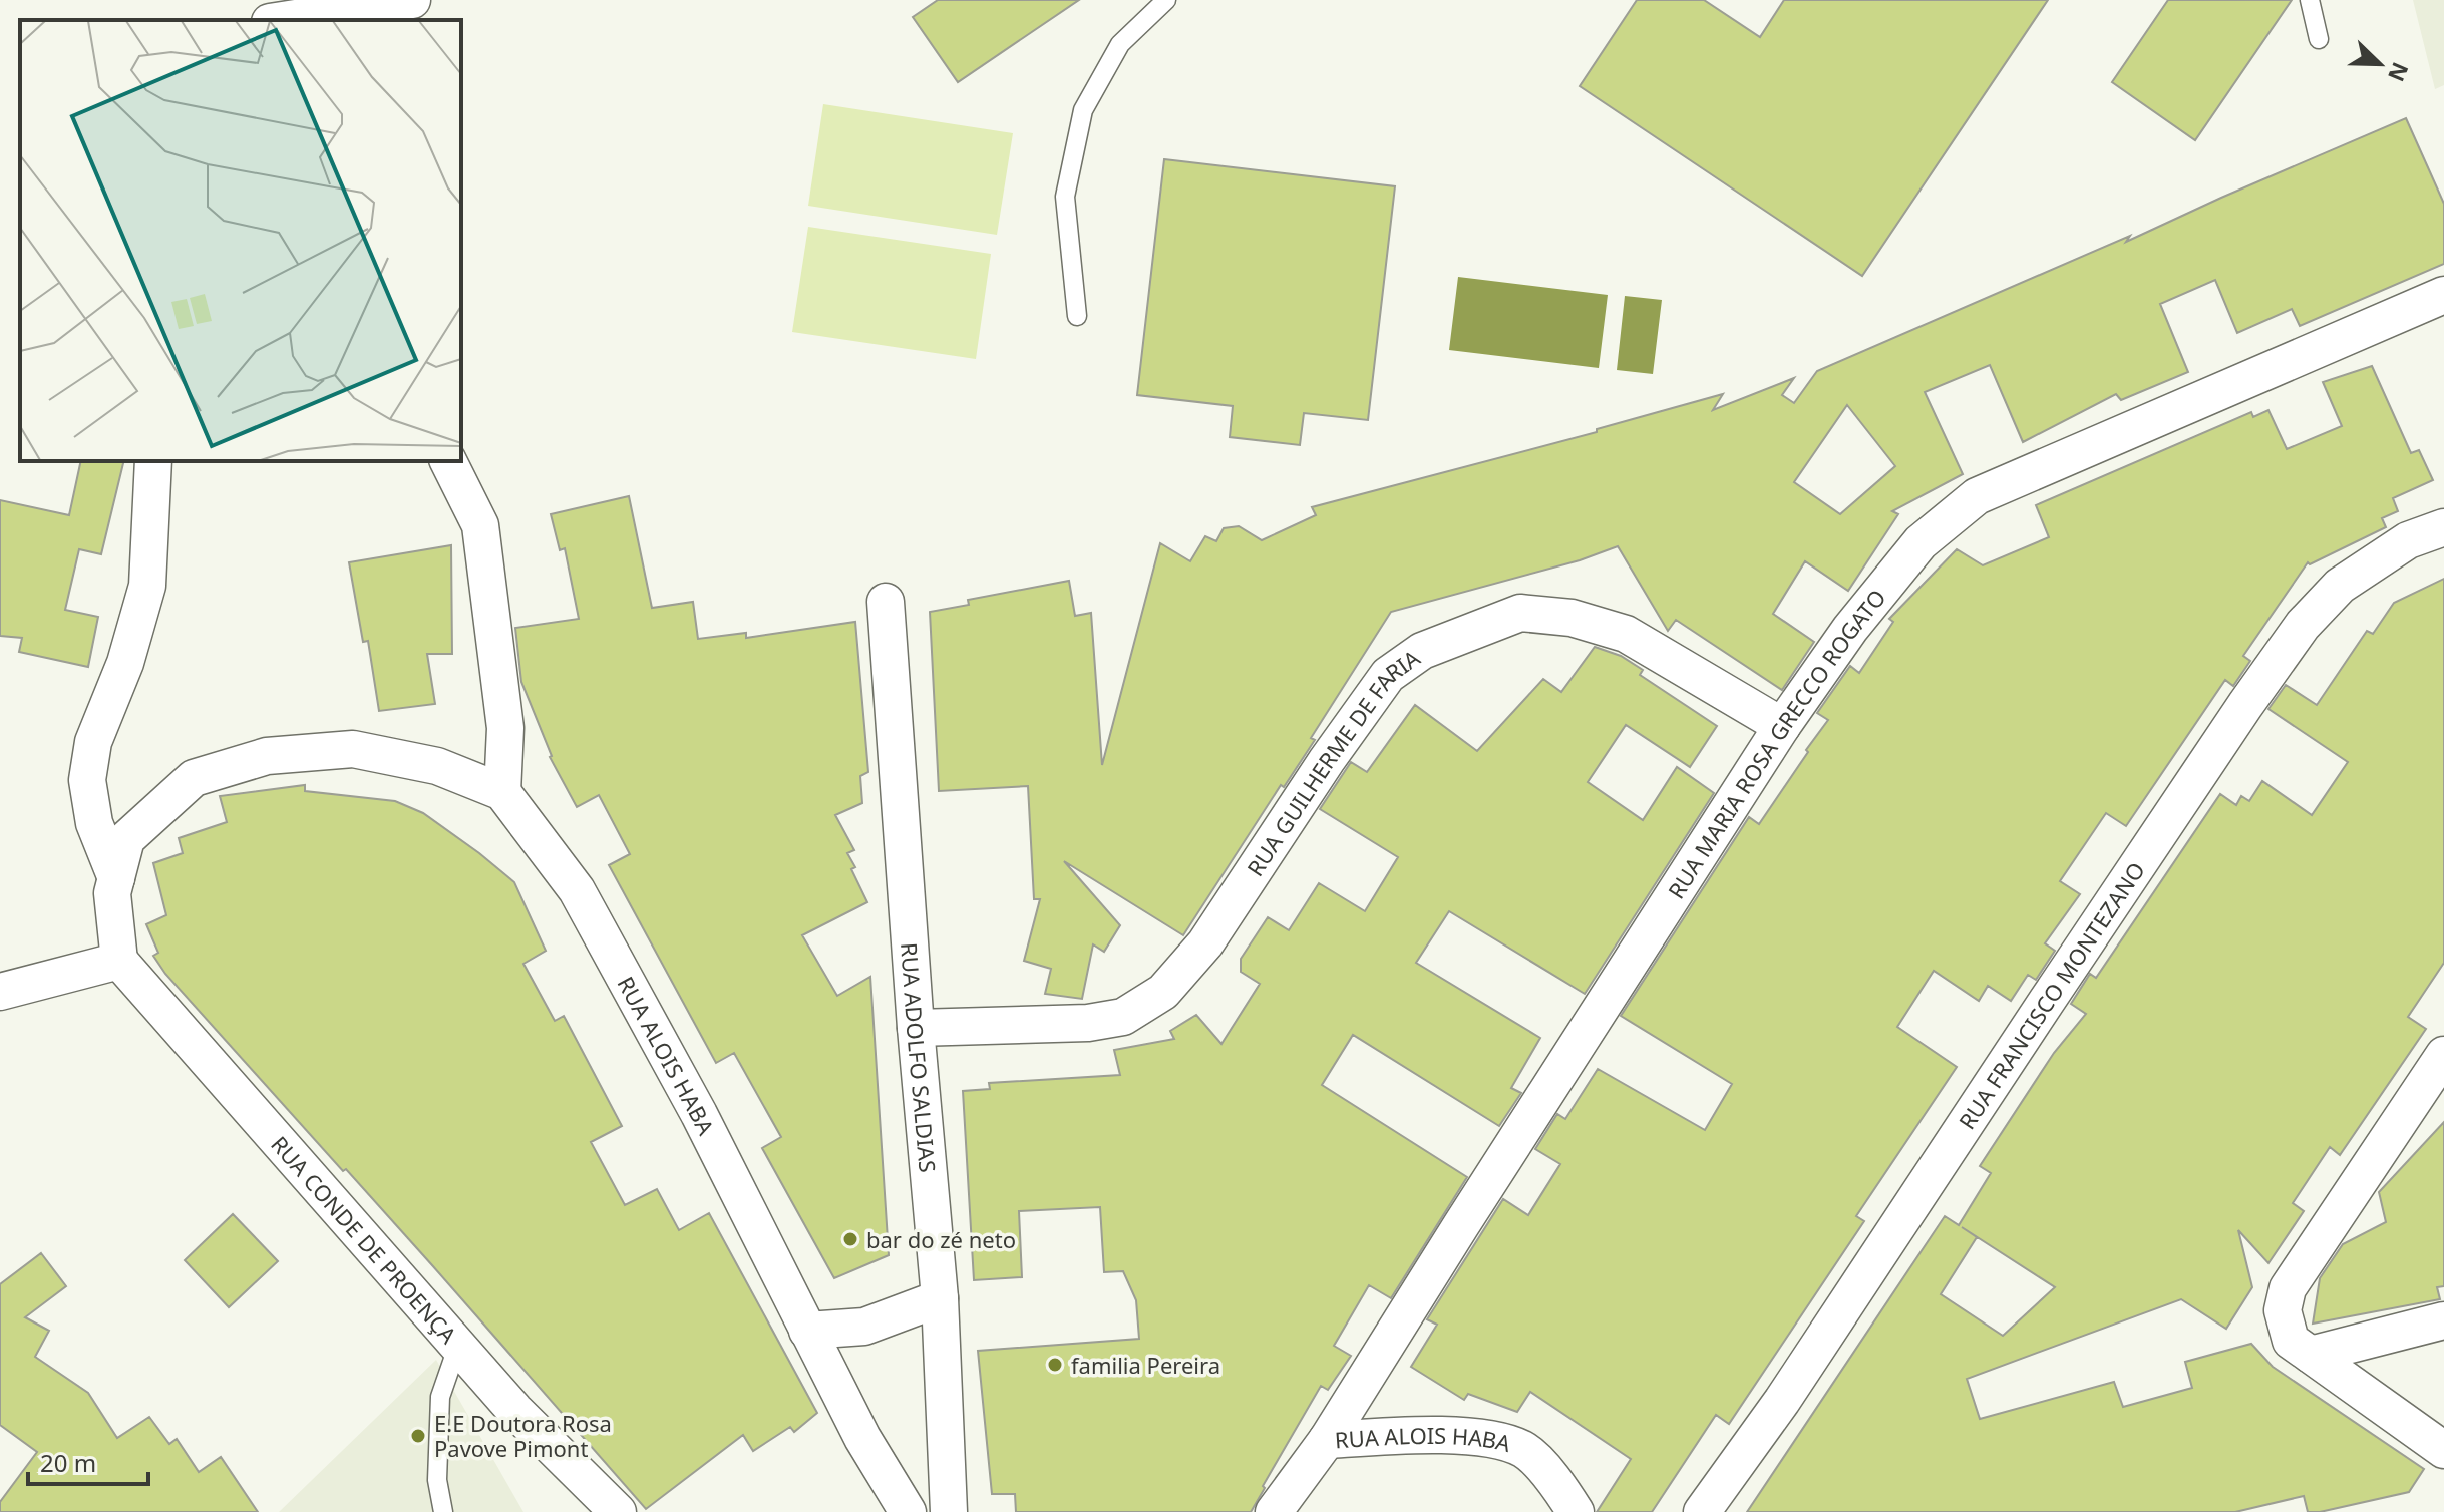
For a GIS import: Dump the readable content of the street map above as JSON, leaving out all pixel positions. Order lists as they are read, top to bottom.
{
  "streets": {
    "street": [
      "RUA MARIA ROSA GRECCO ROGATO",
      "RUA GUILHERME DE FARIA",
      "RUA FRANCISCO MONTEZANO",
      "RUA ALOIS HABA",
      "RUA ADOLFO SALDIAS",
      "RUA CONDE DE PROENÇA"
    ]
  },
  "crossings": [
    ["RUA MARIA ROSA GRECCO ROGATO", "RUA GUILHERME DE FARIA"],
    ["RUA MARIA ROSA GRECCO ROGATO", "RUA ALOIS HABA"],
    ["RUA GUILHERME DE FARIA", "RUA ADOLFO SALDIAS"]
  ],
  "places": ["bar do zé neto", "familia Pereira", "E.E Doutora Rosa Pavove Pimont"],
  "scale_bar": "20 m",
  "north": "bottom right"
}
